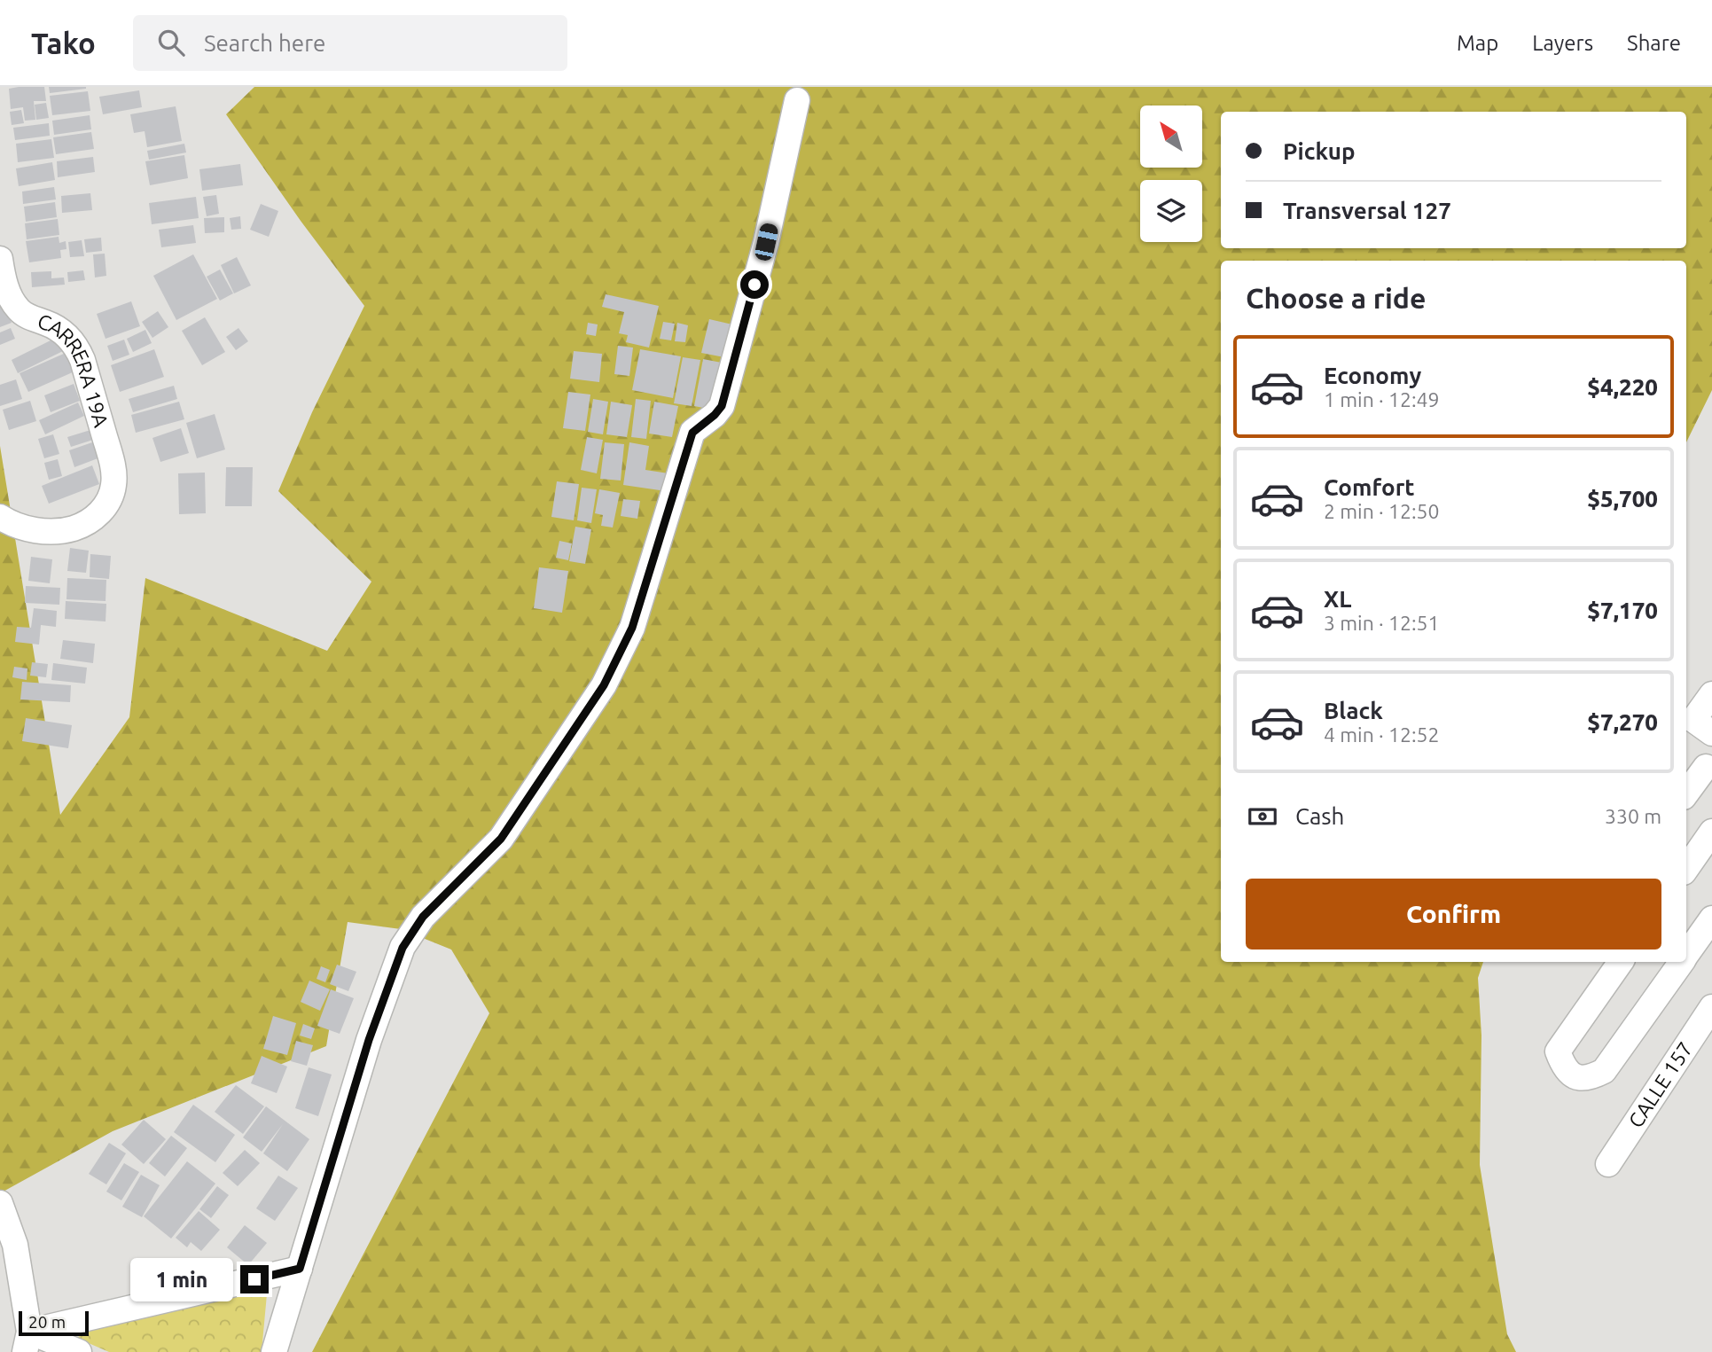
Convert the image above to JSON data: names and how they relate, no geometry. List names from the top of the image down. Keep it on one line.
{"streets":{"street":["CARRERA 19A","CALLE 157"]},"scale_bar":"20 m","north":"top left","page":{"header":"Tako","search":"Search here","nav":["Map","Layers","Share"],"banner":["Pickup","Transversal 127"],"heading":"Choose a ride","list":[{"name":"Economy","note":"1 min · 12:49","value":"$4,220"},{"name":"Comfort","note":"2 min · 12:50","value":"$5,700"},{"name":"XL","note":"3 min · 12:51","value":"$7,170"},{"name":"Black","note":"4 min · 12:52","value":"$7,270"}],"pay":["Cash","330 m"],"buttons":"Confirm","bubble":"1 min","scale":"20 m"}}
